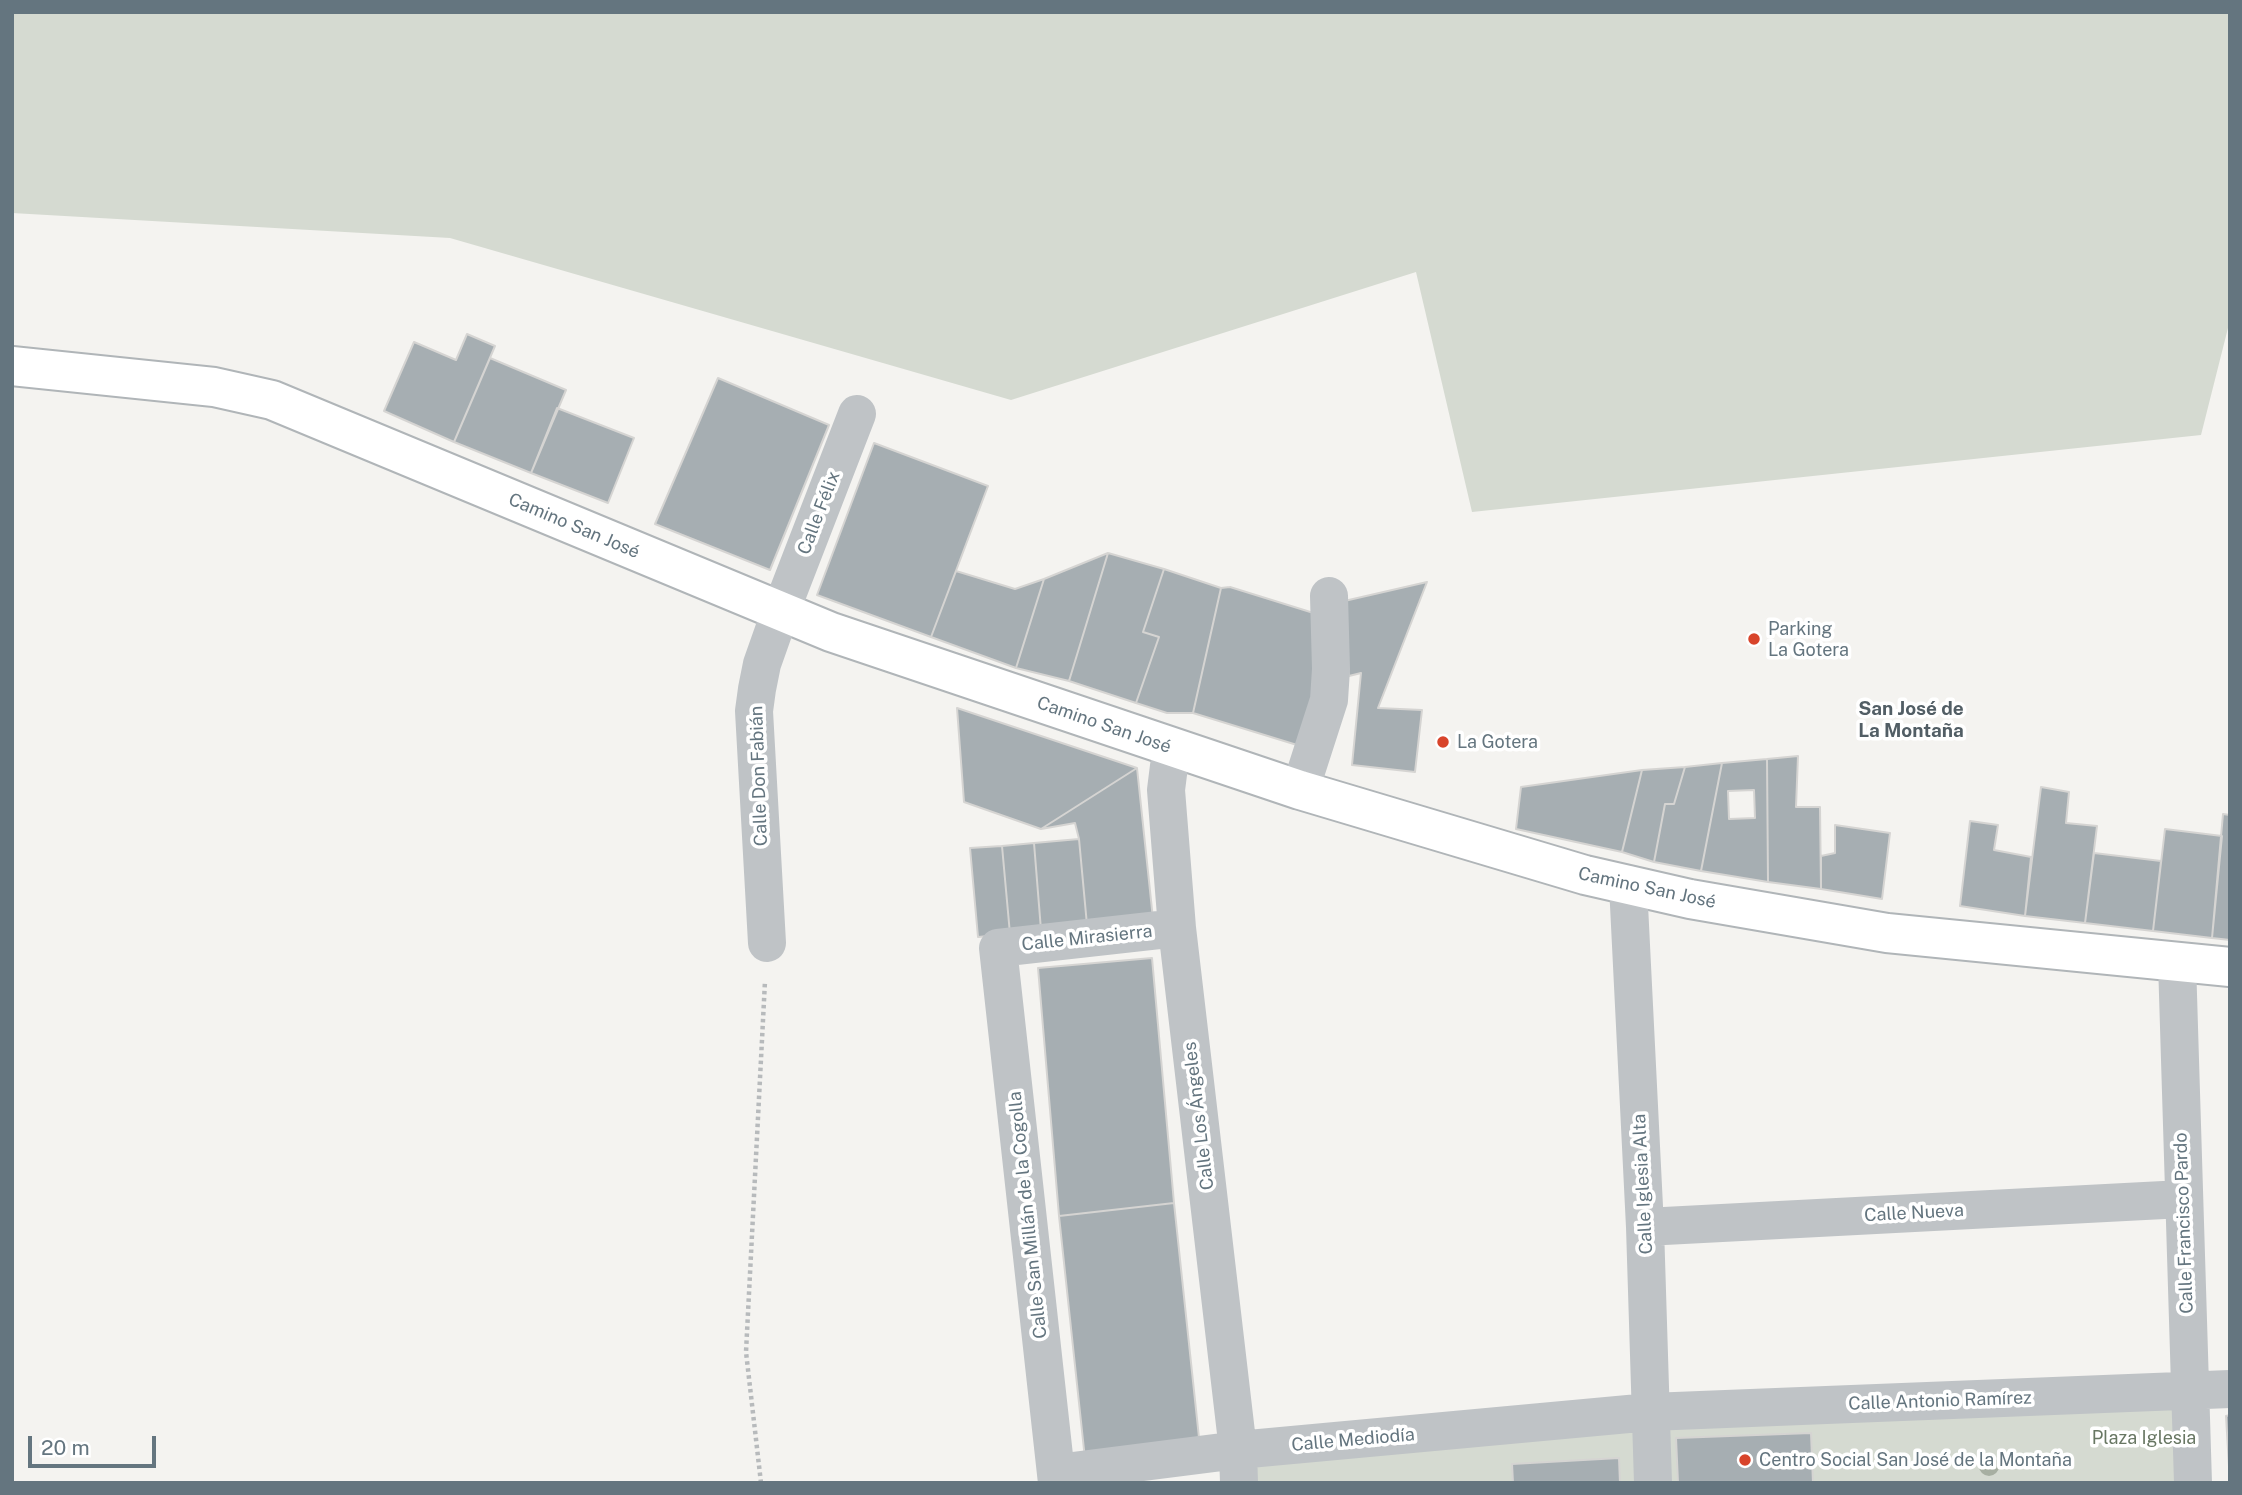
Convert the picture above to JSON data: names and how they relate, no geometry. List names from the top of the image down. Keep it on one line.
{"streets":{"main road":["Camino San José"],"street":["Calle Félix","Calle Don Fabián","Calle Mirasierra","Calle Los Ángeles","Calle Iglesia Alta","Calle Nueva","Calle San Millán de la Cogolla","Calle Francisco Pardo","Calle Antonio Ramírez","Calle Mediodía"]},"crossings":[["Calle Félix","Camino San José"],["Calle Félix","Calle Don Fabián"],["Camino San José","Calle Don Fabián"],["Camino San José","Calle Los Ángeles"],["Camino San José","Calle Iglesia Alta"],["Camino San José","Calle Francisco Pardo"],["Calle Mirasierra","Calle Los Ángeles"],["Calle Mirasierra","Calle San Millán de la Cogolla"],["Calle Los Ángeles","Calle Mediodía"],["Calle Iglesia Alta","Calle Nueva"],["Calle Iglesia Alta","Calle Antonio Ramírez"],["Calle Iglesia Alta","Calle Mediodía"],["Calle Nueva","Calle Francisco Pardo"],["Calle San Millán de la Cogolla","Calle Mediodía"],["Calle Francisco Pardo","Calle Antonio Ramírez"],["Calle Antonio Ramírez","Calle Mediodía"]],"districts":["San José de La Montaña"],"parks":["Plaza Iglesia"],"places":["Parking La Gotera","La Gotera","Centro Social San José de la Montaña"],"scale_bar":"20 m"}
